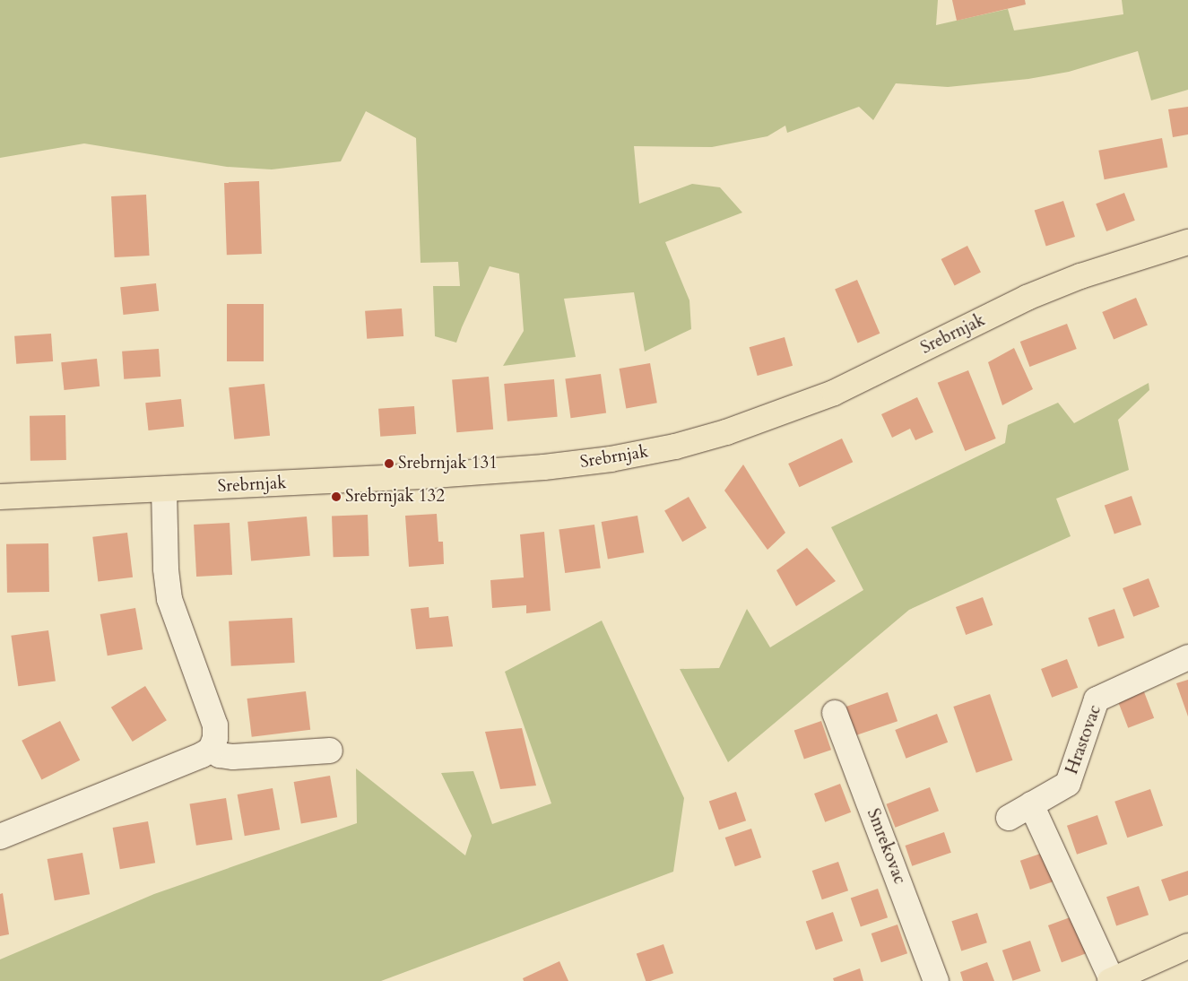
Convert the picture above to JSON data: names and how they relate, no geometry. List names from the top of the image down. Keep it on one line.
{"streets":{"main road":["Srebrnjak"],"street":["Hrastovac","Smrekovac"]},"places":["Srebrnjak 131","Srebrnjak 132"]}
